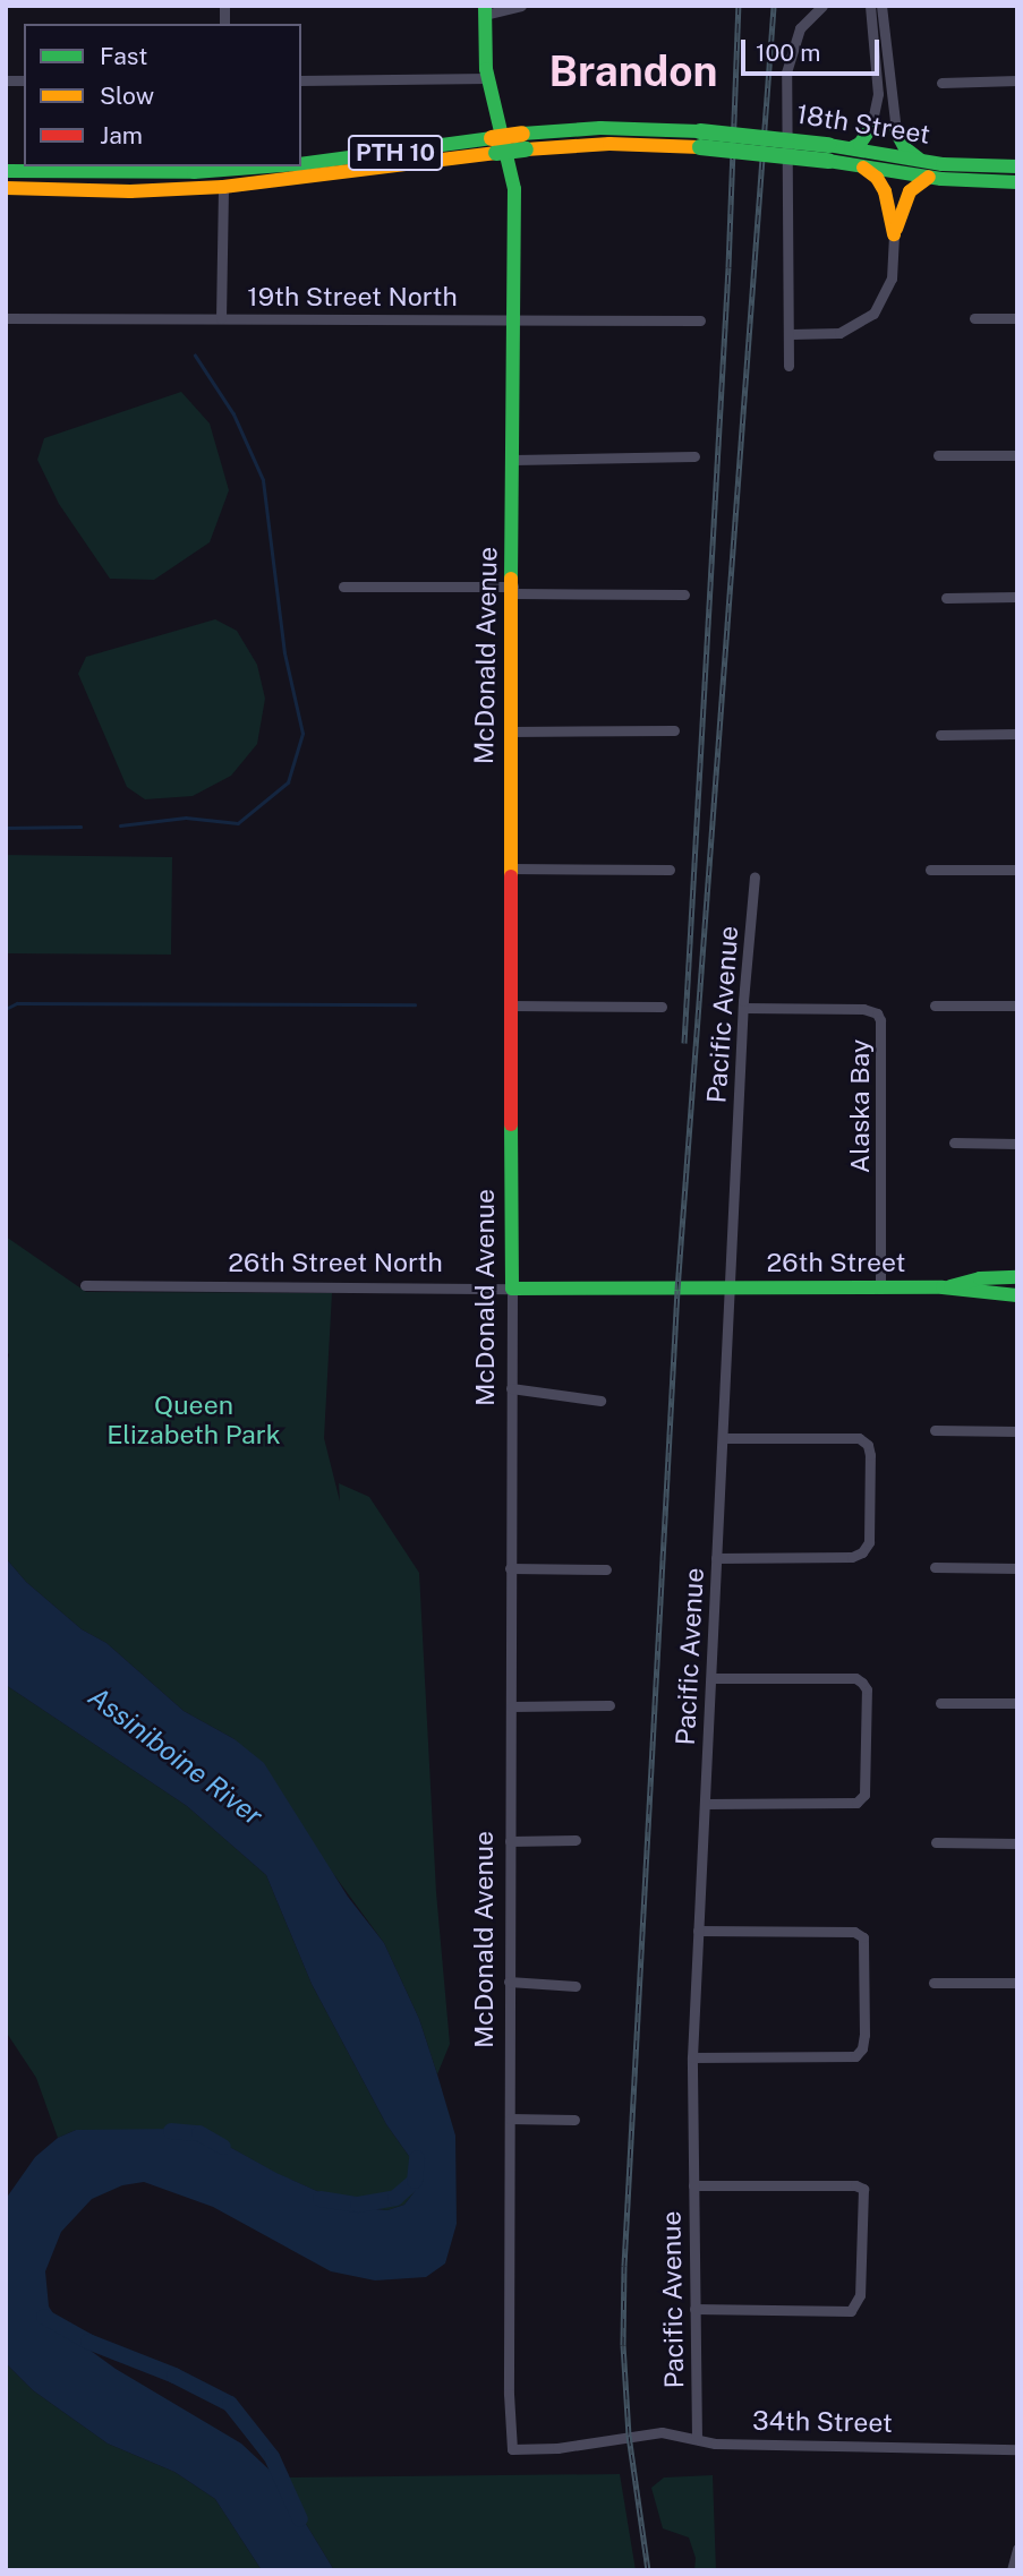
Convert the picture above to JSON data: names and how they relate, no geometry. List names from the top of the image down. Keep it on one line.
{"streets":{"main road":["18th Street","PTH 10","McDonald Avenue","26th Street North","26th Street"],"street":["19th Street North","Pacific Avenue","Alaska Bay","34th Street"]},"crossings":[["18th Street","PTH 10"],["18th Street","McDonald Avenue"],["PTH 10","McDonald Avenue"],["19th Street North","McDonald Avenue"],["McDonald Avenue","26th Street North"],["McDonald Avenue","34th Street"],["Pacific Avenue","Alaska Bay"],["Pacific Avenue","26th Street North"],["Pacific Avenue","26th Street"],["Pacific Avenue","34th Street"],["Alaska Bay","26th Street"],["26th Street North","26th Street"]],"districts":["Brandon"],"water":["Assiniboine River"],"parks":["Queen Elizabeth Park"],"legend":["Fast","Slow","Jam"],"scale_bar":"100 m"}
